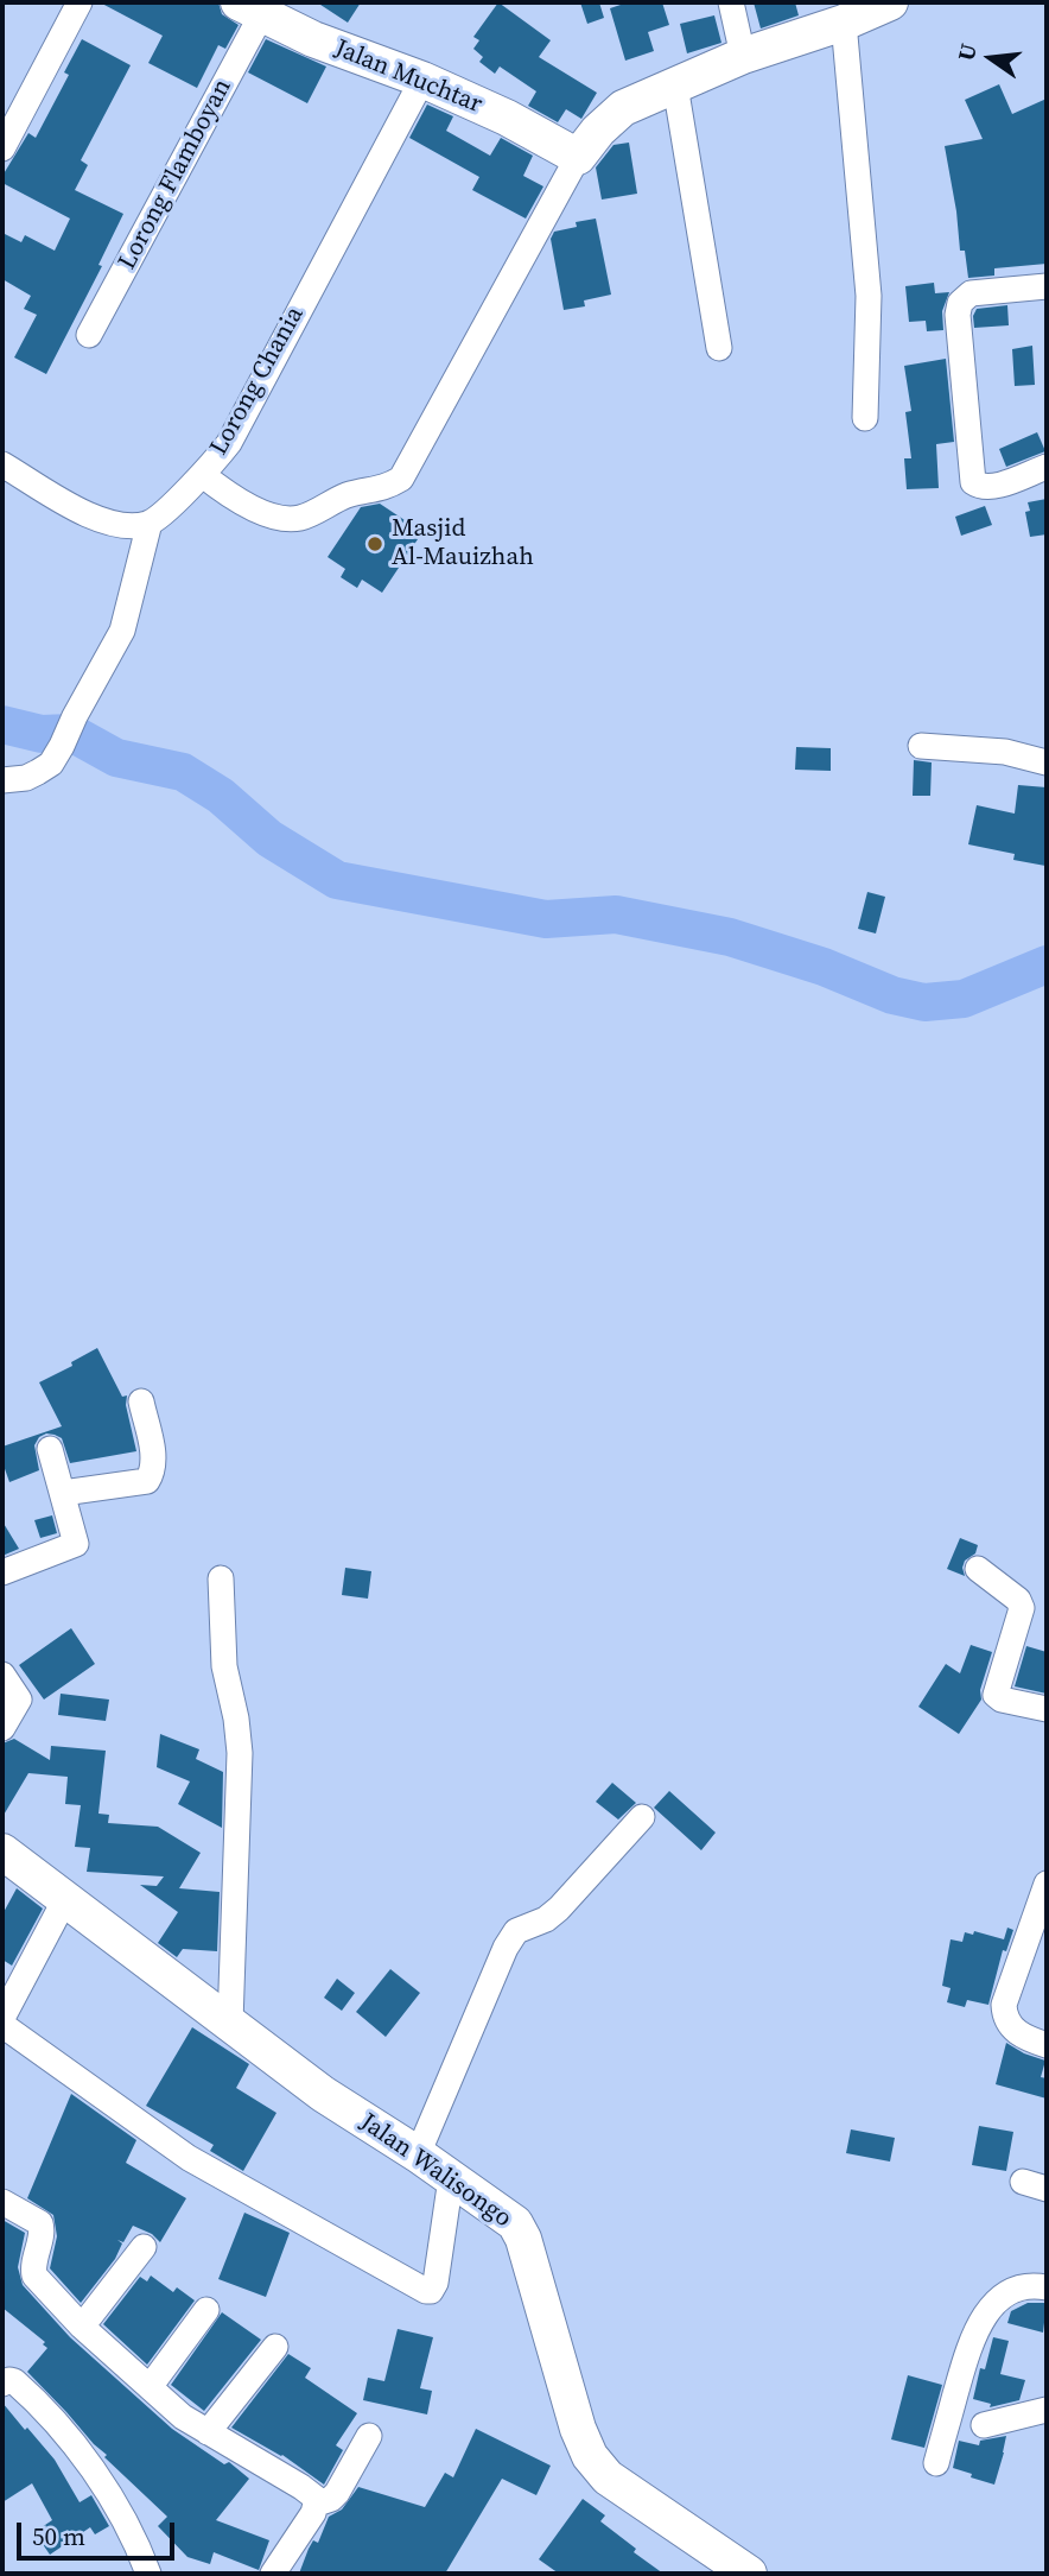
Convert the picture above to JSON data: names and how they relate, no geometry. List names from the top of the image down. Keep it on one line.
{"streets":{"street":["Jalan Muchtar","Lorong Flamboyan","Lorong Chania","Jalan Walisongo"]},"crossings":[["Jalan Muchtar","Lorong Flamboyan"],["Jalan Muchtar","Lorong Chania"]],"places":["Masjid Al-Mauizhah"],"scale_bar":"50 m","north":"left"}
